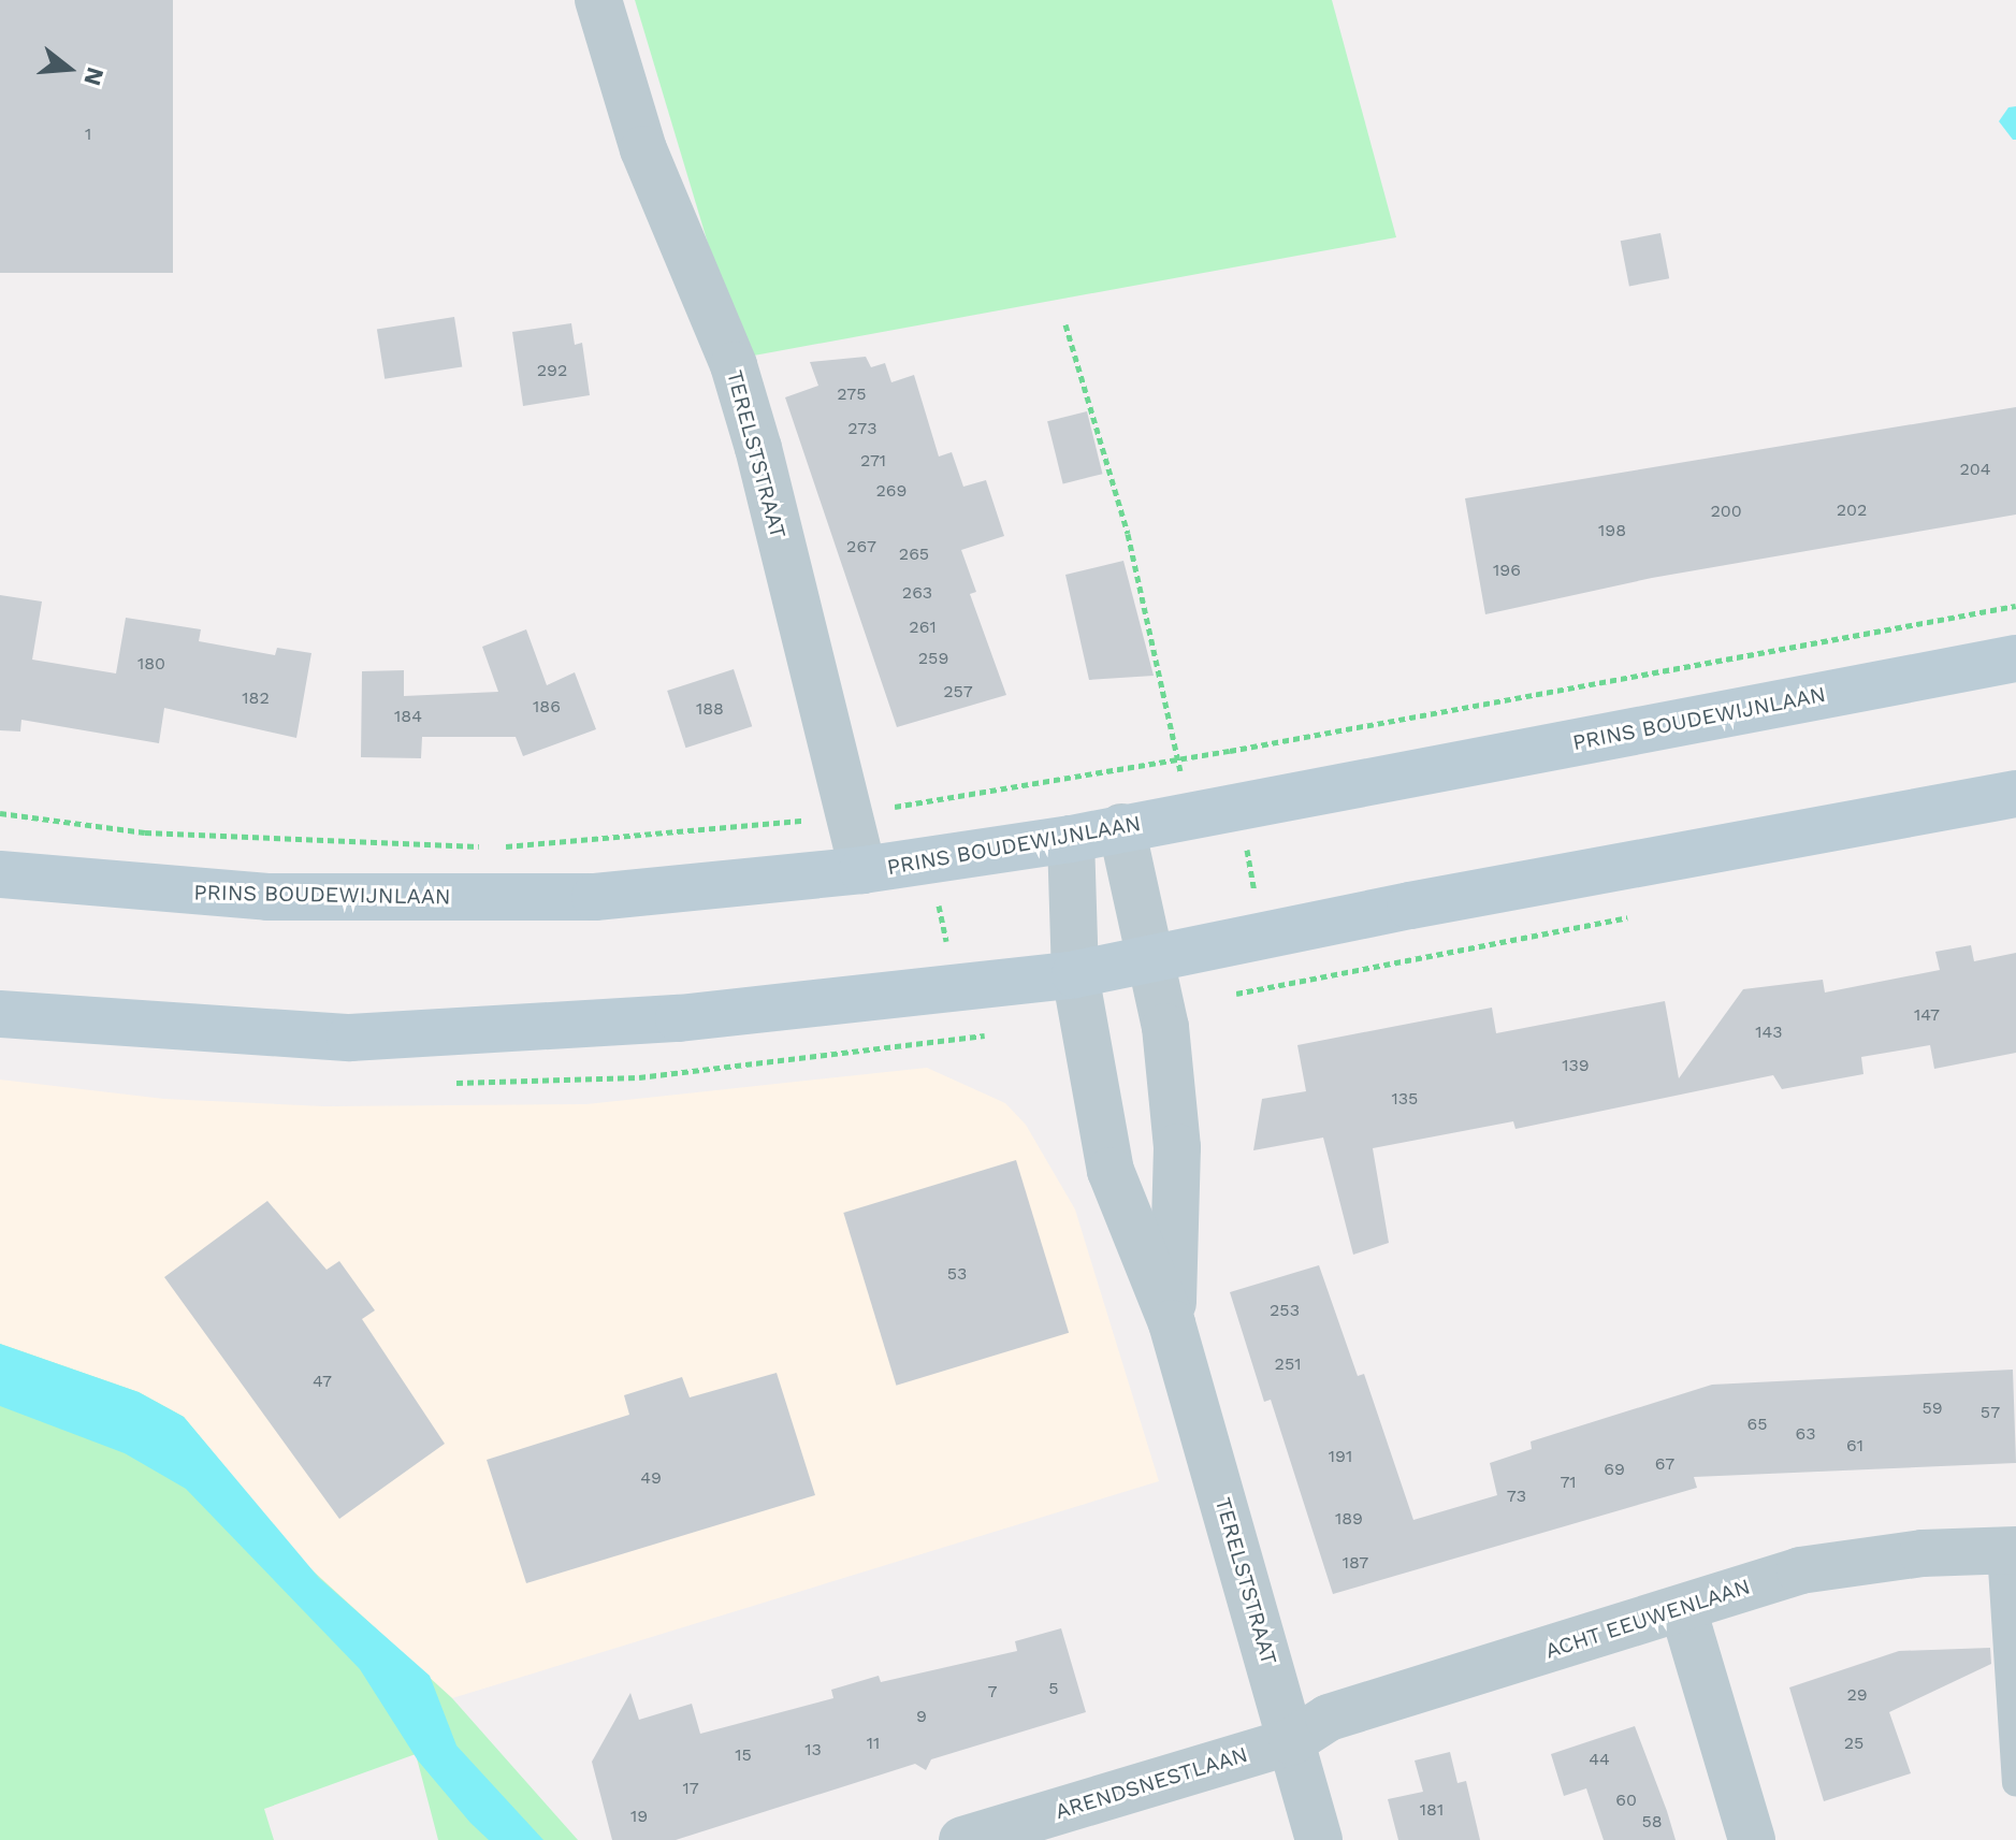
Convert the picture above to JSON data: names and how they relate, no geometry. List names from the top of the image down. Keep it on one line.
{"streets":{"main road":["PRINS BOUDEWIJNLAAN"],"street":["TERELSTSTRAAT","ACHT EEUWENLAAN","ARENDSNESTLAAN"]},"crossings":[["TERELSTSTRAAT","PRINS BOUDEWIJNLAAN"],["TERELSTSTRAAT","ACHT EEUWENLAAN"],["TERELSTSTRAAT","ARENDSNESTLAAN"],["ACHT EEUWENLAAN","ARENDSNESTLAAN"]],"house_numbers":["1","292","275","273","271","204","269","202","200","198","267","265","196","263","261","259","180","257","182","186","188","184","147","143","139","135","53","253","251","47","59","57","65","63","61","191","67","69","49","71","73","189","187","5","7","29","9","11","25","13","15","44","17","60","181","19","58"],"north":"right"}
